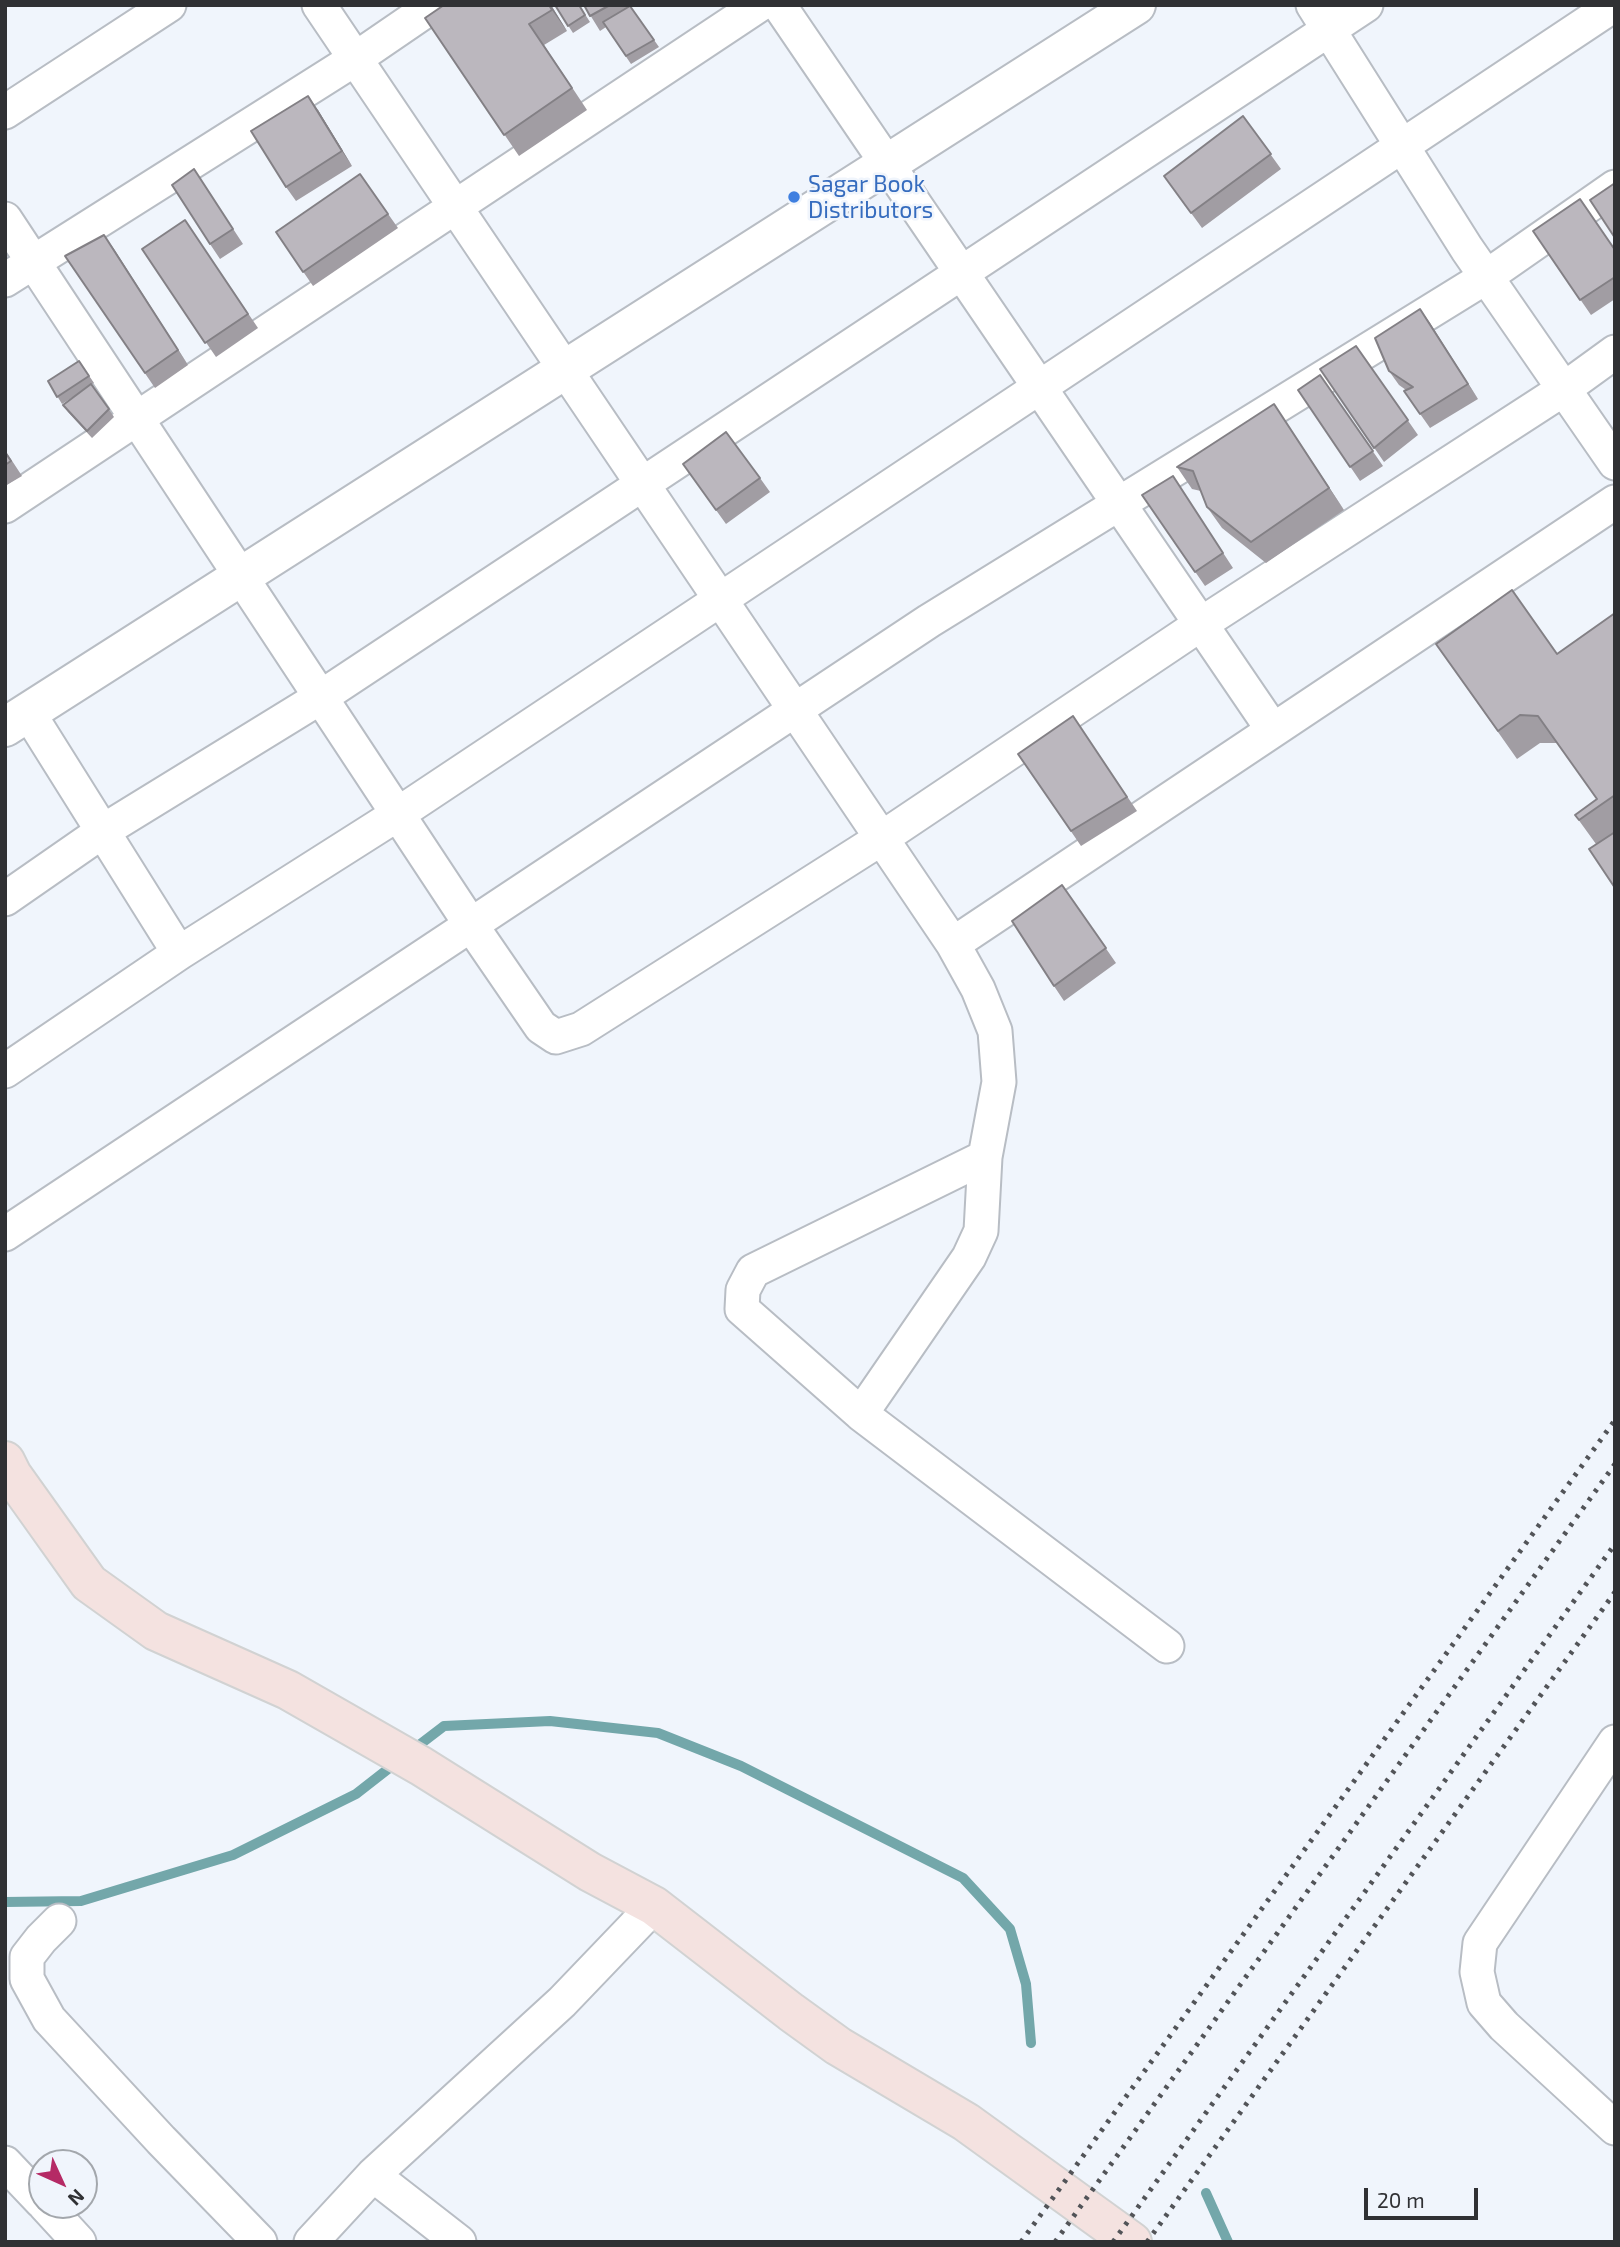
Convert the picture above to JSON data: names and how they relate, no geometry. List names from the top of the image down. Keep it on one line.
{"places":["Sagar Book Distributors"],"scale_bar":"20 m","north":"bottom right"}
